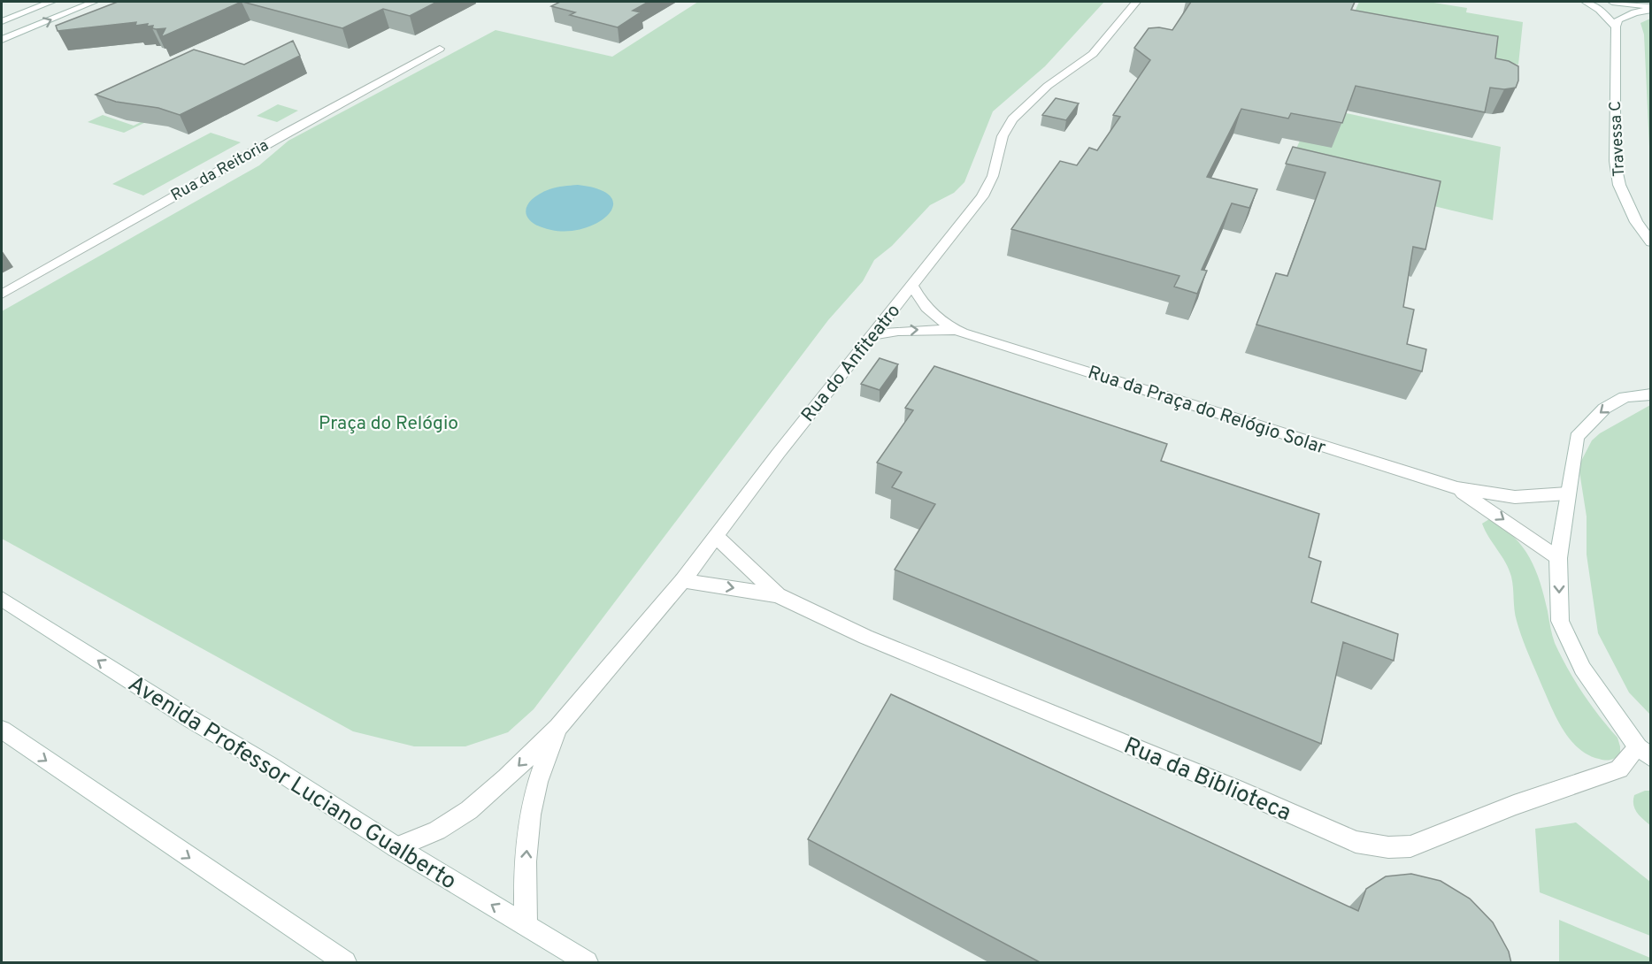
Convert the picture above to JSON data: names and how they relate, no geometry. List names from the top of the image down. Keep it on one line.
{"streets":{"street":["Travessa C","Rua da Reitoria","Rua do Anfiteatro","Rua da Praça do Relógio Solar","Rua da Biblioteca","Avenida Professor Luciano Gualberto"]},"crossings":[["Rua do Anfiteatro","Rua da Praça do Relógio Solar"],["Rua do Anfiteatro","Rua da Biblioteca"],["Rua do Anfiteatro","Avenida Professor Luciano Gualberto"]],"parks":["Praça do Relógio"]}
